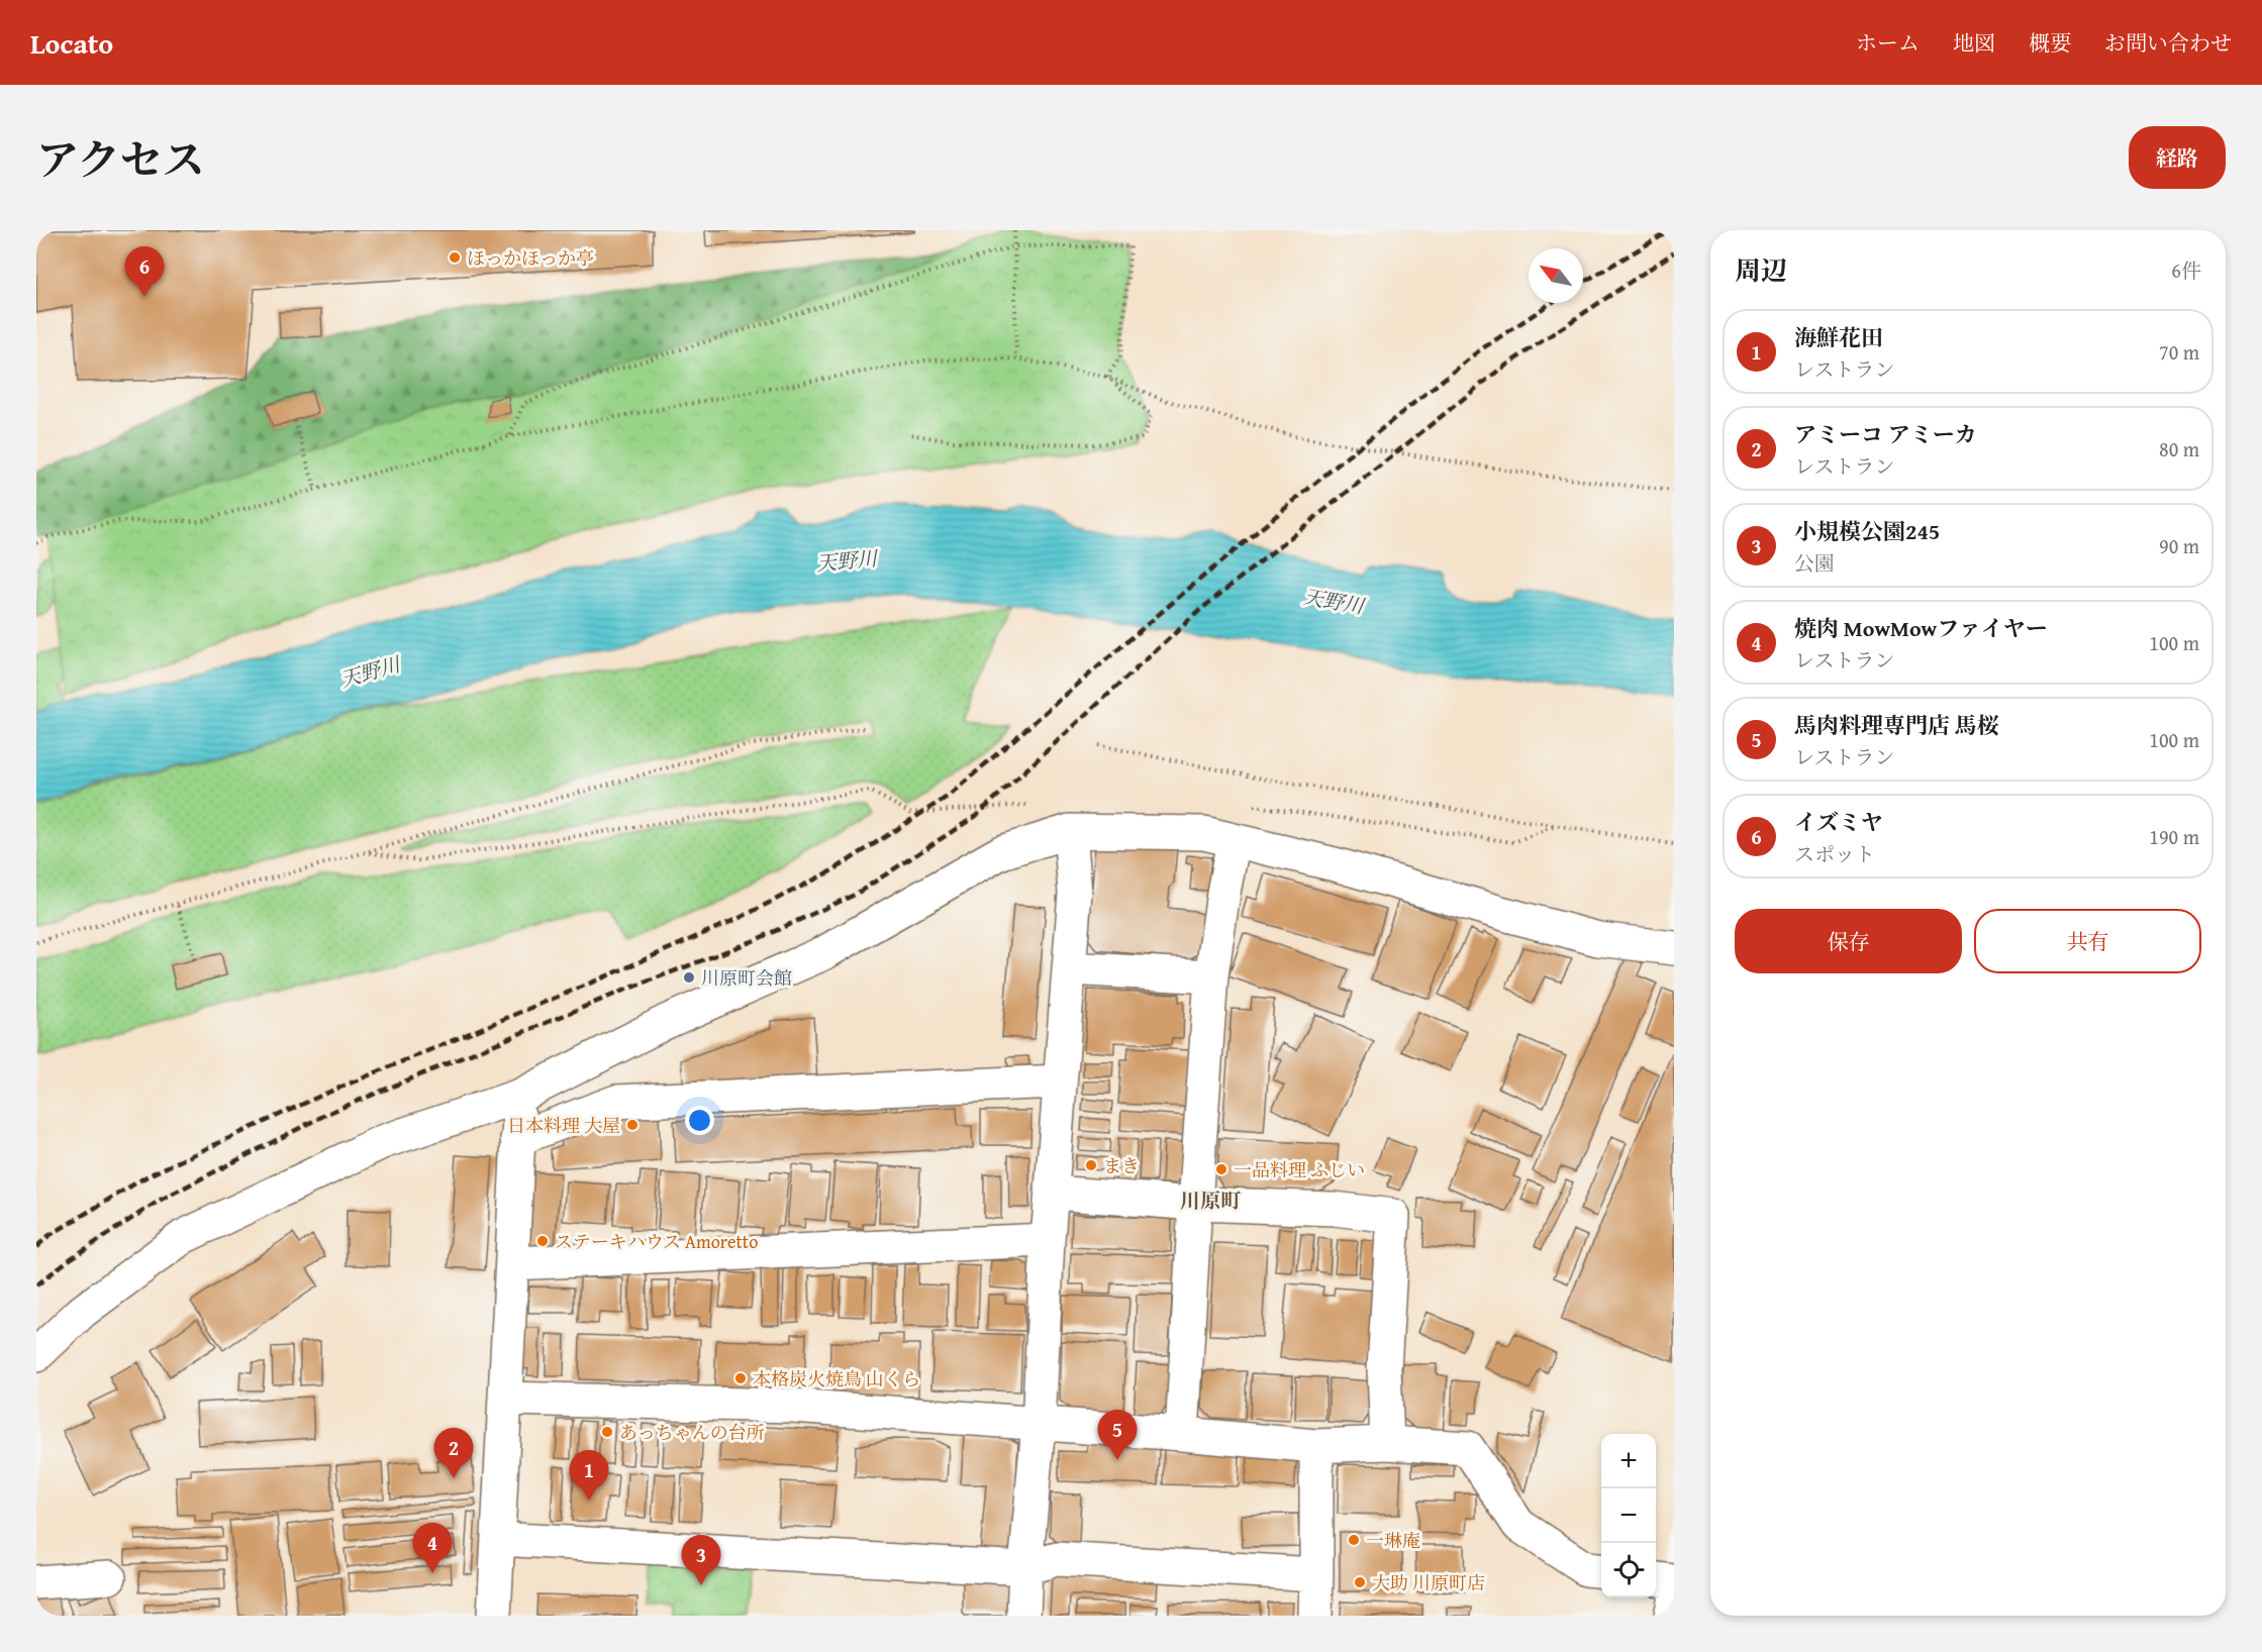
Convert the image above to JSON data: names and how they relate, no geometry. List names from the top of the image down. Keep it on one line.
{"districts":["川原町"],"water":["天野川"],"places":["ほっかほっか亭","川原町会館","日本料理 大屋","まき","一品料理 ふじい","ステーキハウス Amoretto","本格炭火焼鳥 山くら","あっちゃんの台所","一琳庵","大助 川原町店"],"north":"top left","page":{"header":"Locato","nav":["ホーム","地図","概要","お問い合わせ"],"title":"アクセス","buttons":["経路",["保存","共有"]],"heading":["周辺","6件"],"pins":["6","5","2","1","4","3"],"list":[{"mark":"1","name":"海鮮花田","note":"レストラン","value":"70 m"},{"mark":"2","name":"アミーコ アミーカ","note":"レストラン","value":"80 m"},{"mark":"3","name":"小規模公園245","note":"公園","value":"90 m"},{"mark":"4","name":"焼肉 MowMowファイヤー","note":"レストラン","value":"100 m"},{"mark":"5","name":"馬肉料理専門店 馬桜","note":"レストラン","value":"100 m"},{"mark":"6","name":"イズミヤ","note":"スポット","value":"190 m"}],"map_buttons":["+","−"]}}
